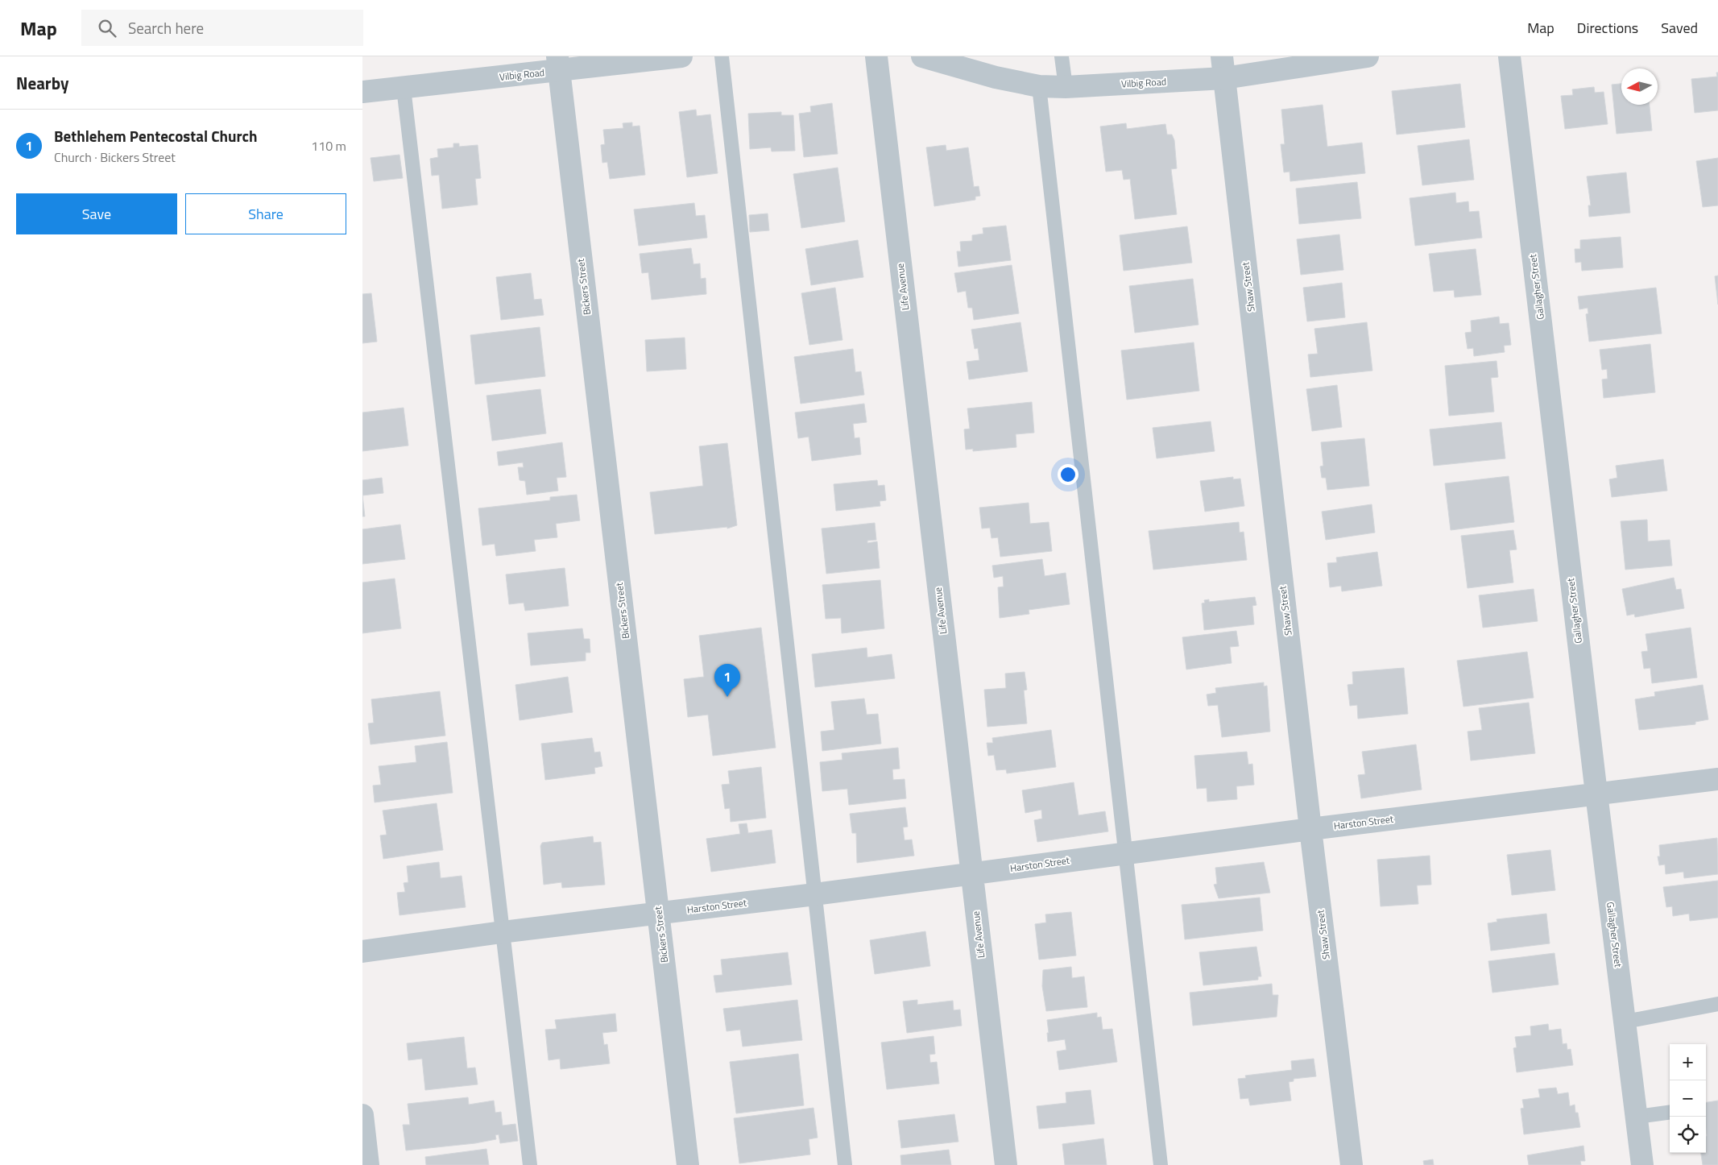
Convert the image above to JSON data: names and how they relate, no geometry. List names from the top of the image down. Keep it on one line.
{"streets":{"street":["Vilbig Road","Bickers Street","Life Avenue","Shaw Street","Gallagher Street","Harston Street"]},"crossings":[["Vilbig Road","Bickers Street"],["Vilbig Road","Shaw Street"],["Bickers Street","Harston Street"],["Life Avenue","Harston Street"],["Shaw Street","Harston Street"],["Gallagher Street","Harston Street"]],"north":"left","page":{"header":"Map","search":"Search here","nav":["Map","Directions","Saved"],"heading":"Nearby","list":[{"mark":"1","name":"Bethlehem Pentecostal Church","note":"Church · Bickers Street","value":"110 m"}],"buttons":["Save","Share"],"pins":"1","map_buttons":["+","−"]}}
